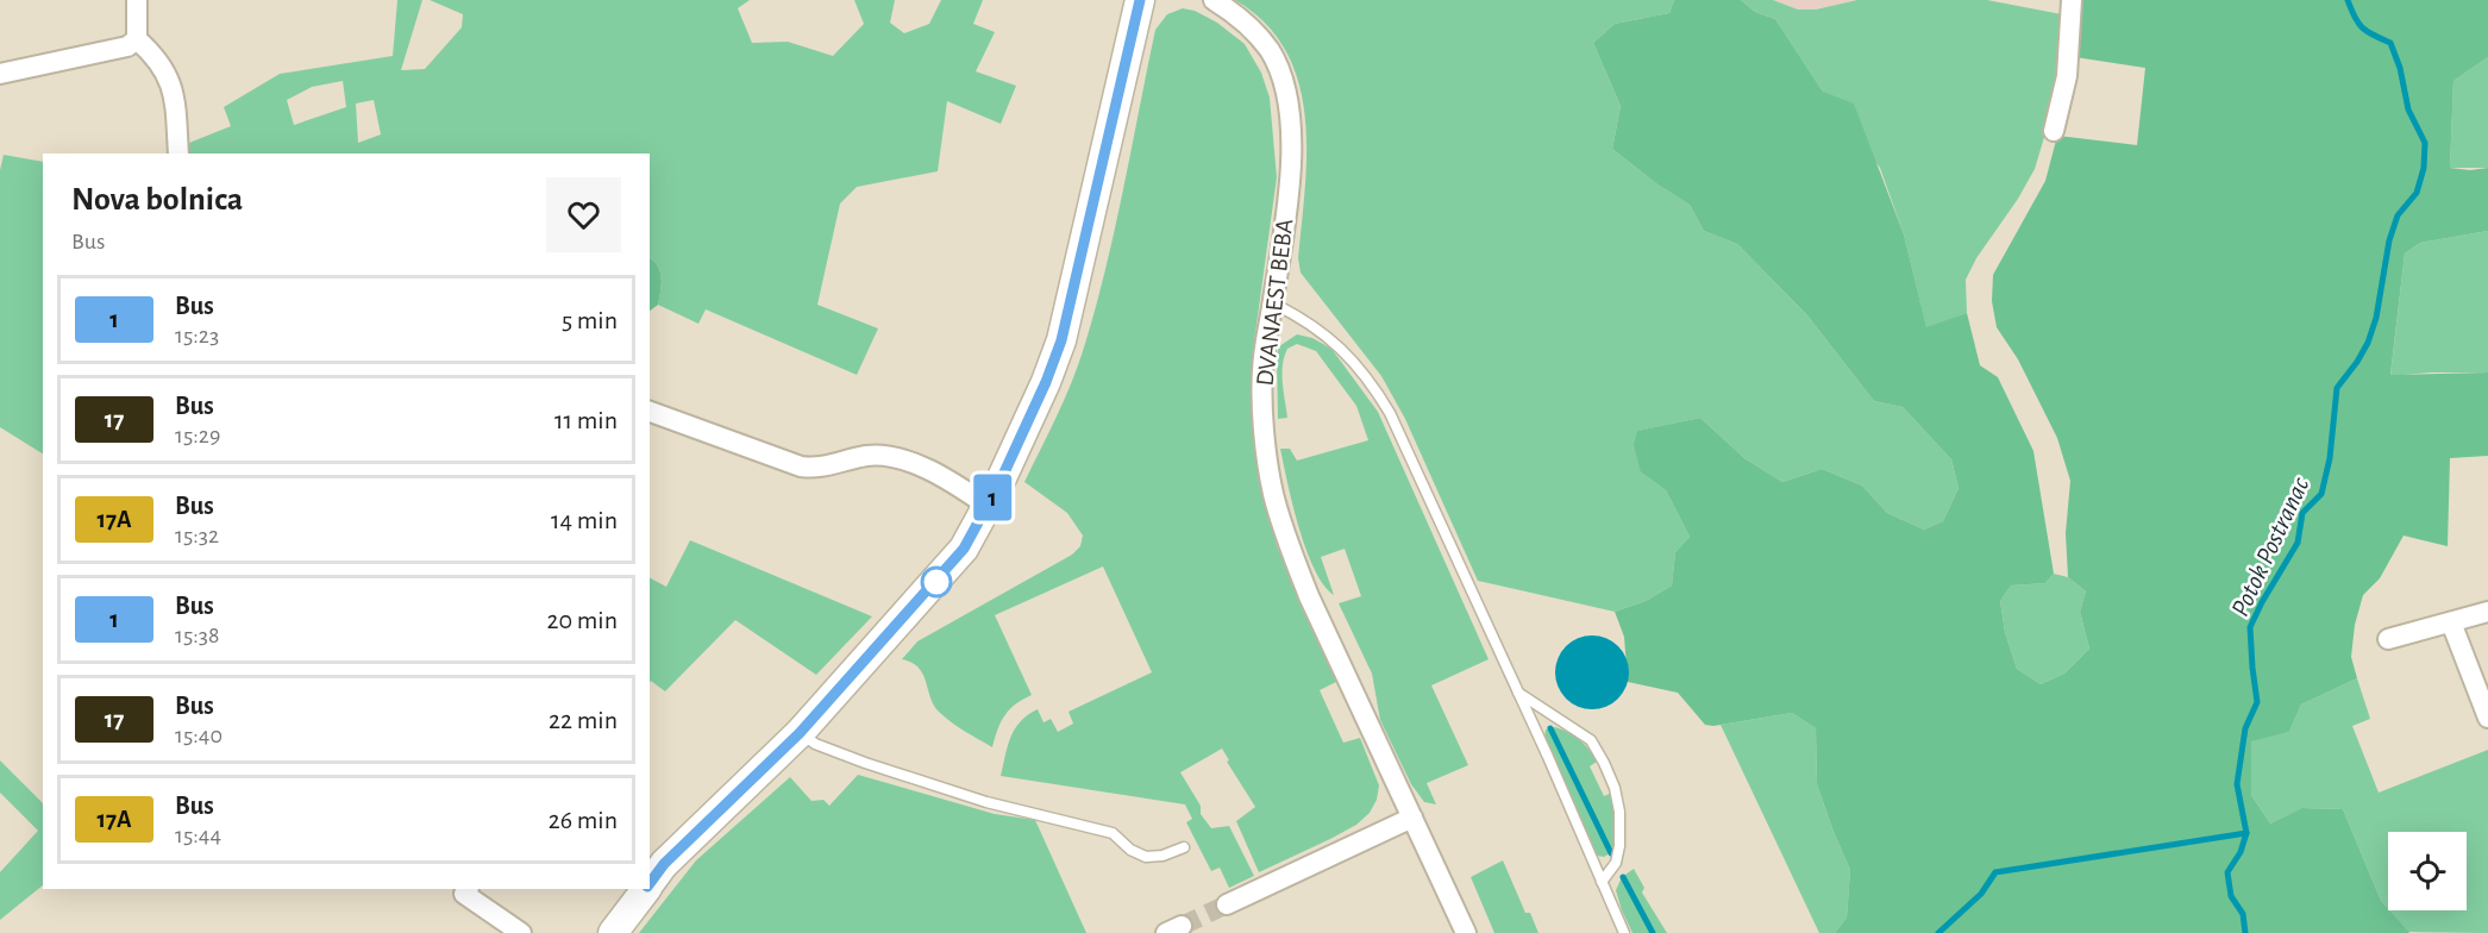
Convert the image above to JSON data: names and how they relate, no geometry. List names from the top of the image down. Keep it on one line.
{"streets":{"street":["DVANAEST BEBA"]},"water":["Potok Postranac"],"lines":["bus line 1"],"page":{"on_map":"1","heading":["Nova bolnica","Bus"],"list":[{"mark":"1","name":"Bus","note":"15:23","value":"5 min"},{"mark":"17","name":"Bus","note":"15:29","value":"11 min"},{"mark":"17A","name":"Bus","note":"15:32","value":"14 min"},{"mark":"1","name":"Bus","note":"15:38","value":"20 min"},{"mark":"17","name":"Bus","note":"15:40","value":"22 min"},{"mark":"17A","name":"Bus","note":"15:44","value":"26 min"}]}}
